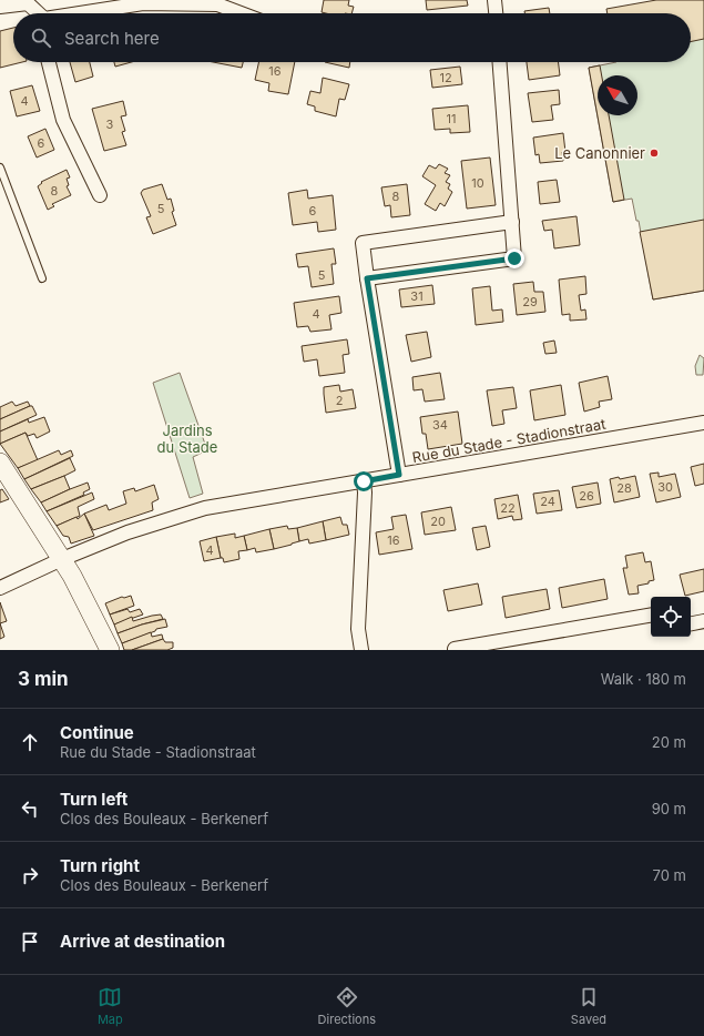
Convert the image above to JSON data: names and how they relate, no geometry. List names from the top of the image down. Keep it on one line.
{"streets":{"street":["Rue du Stade - Stadionstraat"]},"parks":["Jardins du Stade"],"places":["Le Canonnier"],"house_numbers":["16","12","4","11","3","6","10","8","8","5","6","5","31","29","4","2","34","30","28","26","24","22","20","16","4"],"north":"top left","page":{"search":"Search here","heading":["3 min","Walk · 180 m"],"list":[["Continue","Rue du Stade - Stadionstraat","20 m"],["Turn left","Clos des Bouleaux - Berkenerf","90 m"],["Turn right","Clos des Bouleaux - Berkenerf","70 m"],"Arrive at destination"],"nav":["Map","Directions","Saved"]}}
